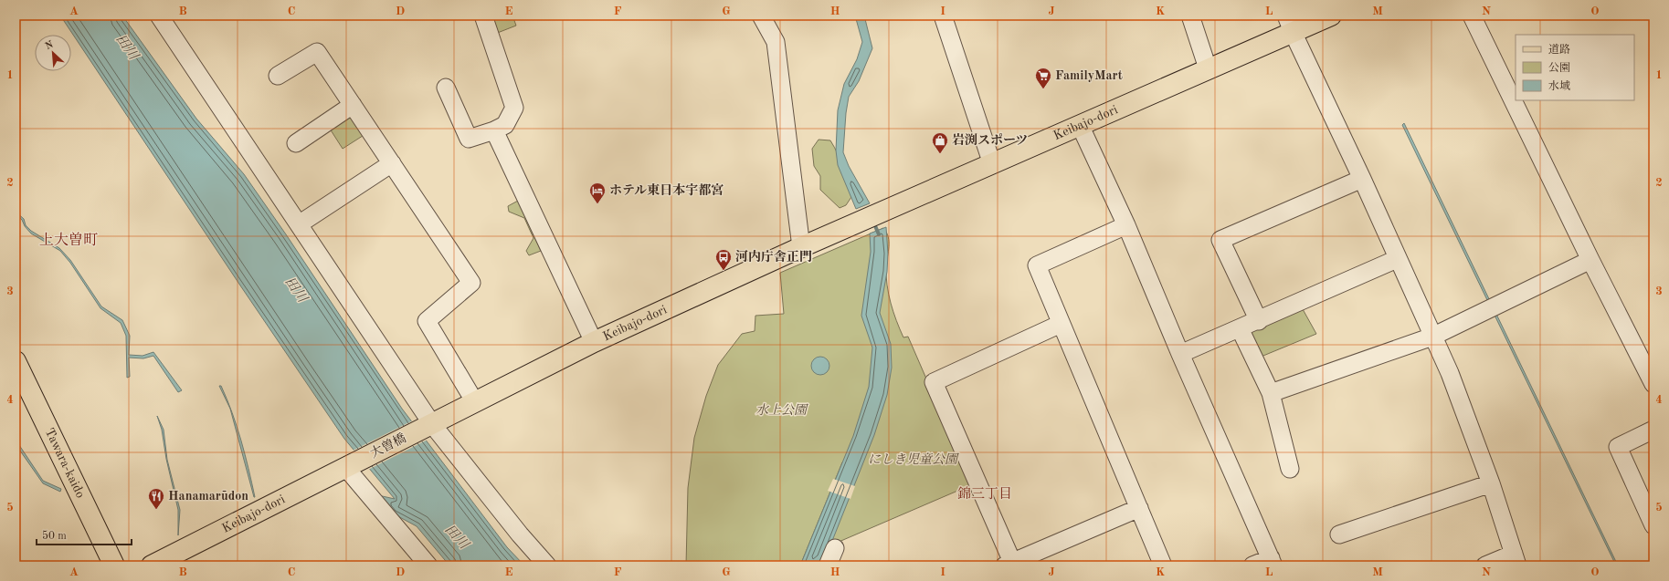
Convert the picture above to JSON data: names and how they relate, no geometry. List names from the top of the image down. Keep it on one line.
{"streets":{"main road":["Keibajo-dori","大曽橋","Tawara-kaido"]},"crossings":[["Keibajo-dori","大曽橋"]],"districts":["上大曽町","錦三丁目"],"water":["田川"],"parks":["水上公園","にしき児童公園"],"places":{"supermarket":["FamilyMart"],"shop":["岩渕スポーツ"],"hotel":["ホテル東日本宇都宮"],"bus stop":["河内庁舎正門"],"restaurant":["Hanamarūdon"]},"legend":["道路","公園","水域"],"scale_bar":"50 m","north":"top left","grid":{"columns":["A","B","C","D","E","F","G","H","I","J","K","L","M","N","O"],"rows":["1","2","3","4","5"]}}
